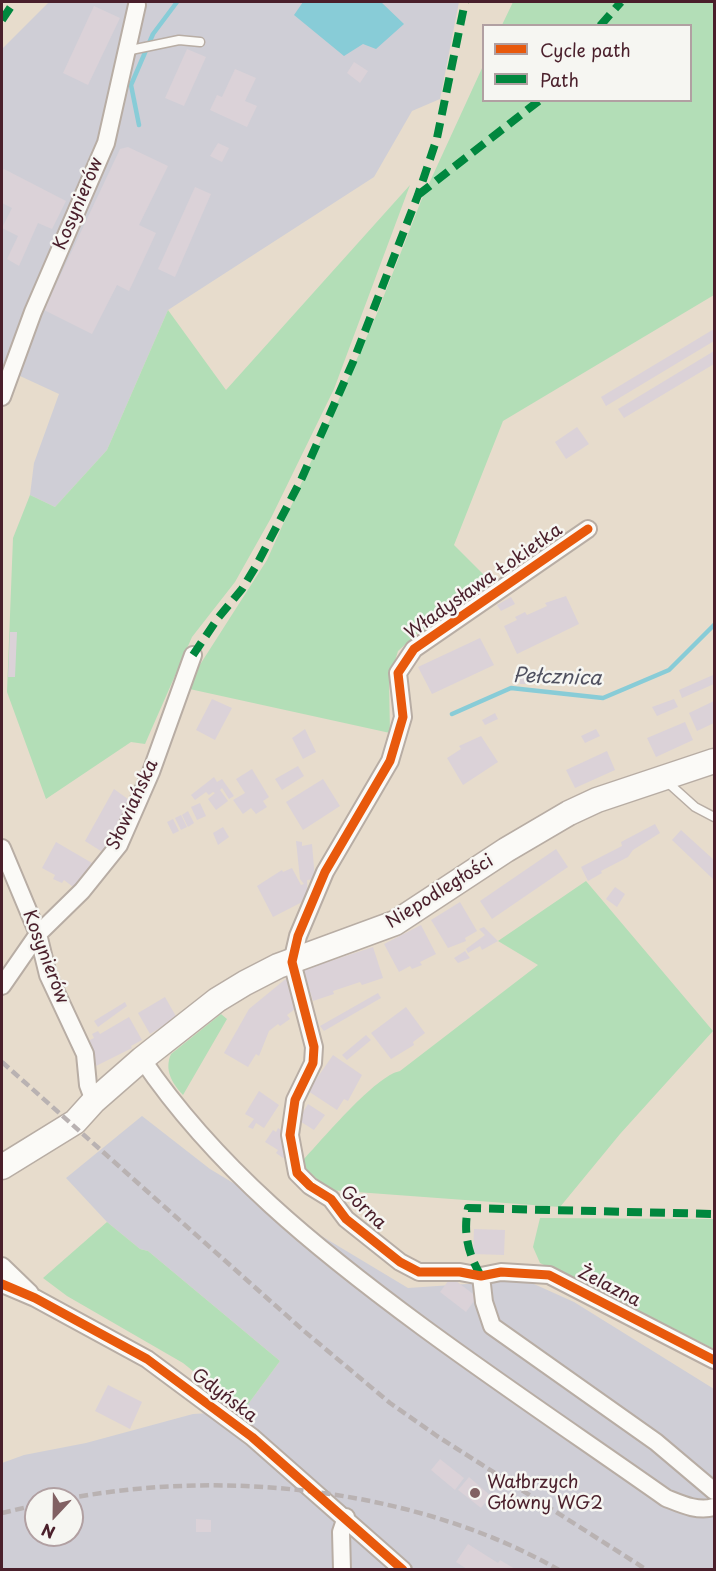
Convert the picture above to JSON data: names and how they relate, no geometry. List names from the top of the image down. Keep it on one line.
{"streets":{"main road":["Niepodległości"],"street":["Kosynierów","Władysława Łokietka","Słowiańska","Górna","Żelazna","Gdyńska"]},"crossings":[["Kosynierów","Słowiańska"],["Kosynierów","Niepodległości"],["Władysława Łokietka","Niepodległości"],["Władysława Łokietka","Górna"],["Niepodległości","Górna"],["Górna","Żelazna"]],"water":["Pełcznica"],"places":["Wałbrzych Główny WG2"],"legend":["Cycle path","Path"],"north":"bottom"}
